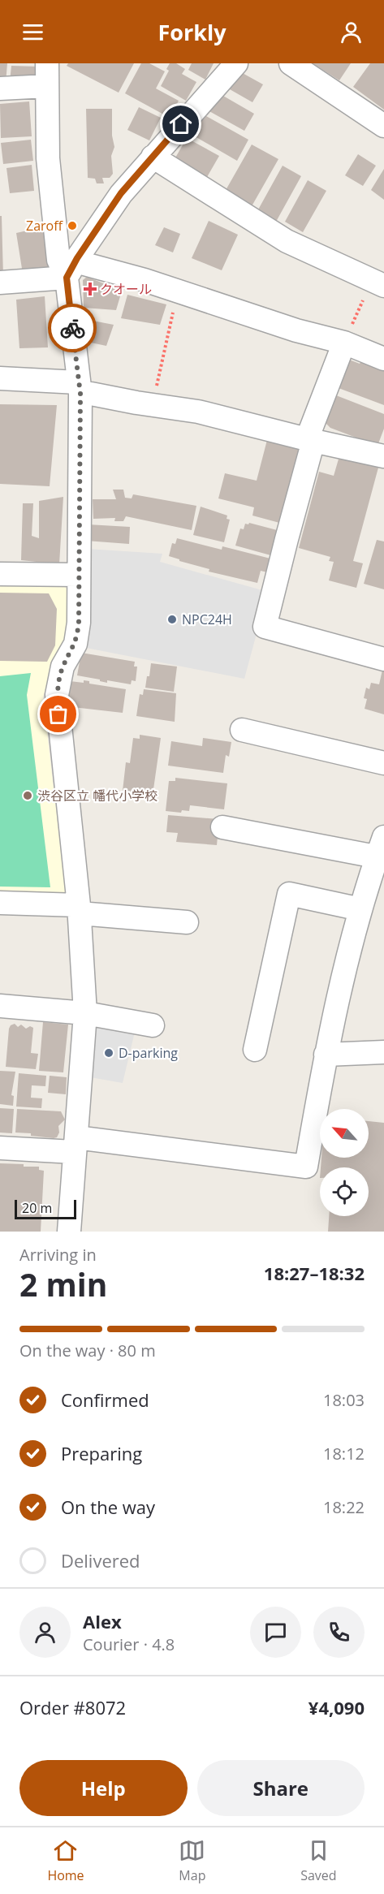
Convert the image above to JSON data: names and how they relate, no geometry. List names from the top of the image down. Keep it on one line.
{"places":{"other":["Zaroff","NPC24H","渋谷区立 幡代小学校","D-parking"],"health":["クオール"]},"scale_bar":"20 m","north":"top left","page":{"header":"Forkly","scale":"20 m","heading":["2 min","Arriving in","18:27–18:32"],"panel":["Alex","Courier · 4.8","Order #8072","¥4,090"],"bar":"On the way · 80 m","list":[["Confirmed","18:03"],["Preparing","18:12"],["On the way","18:22"],"Delivered"],"buttons":["Help","Share"],"tabs":["Home","Map","Saved"]}}
